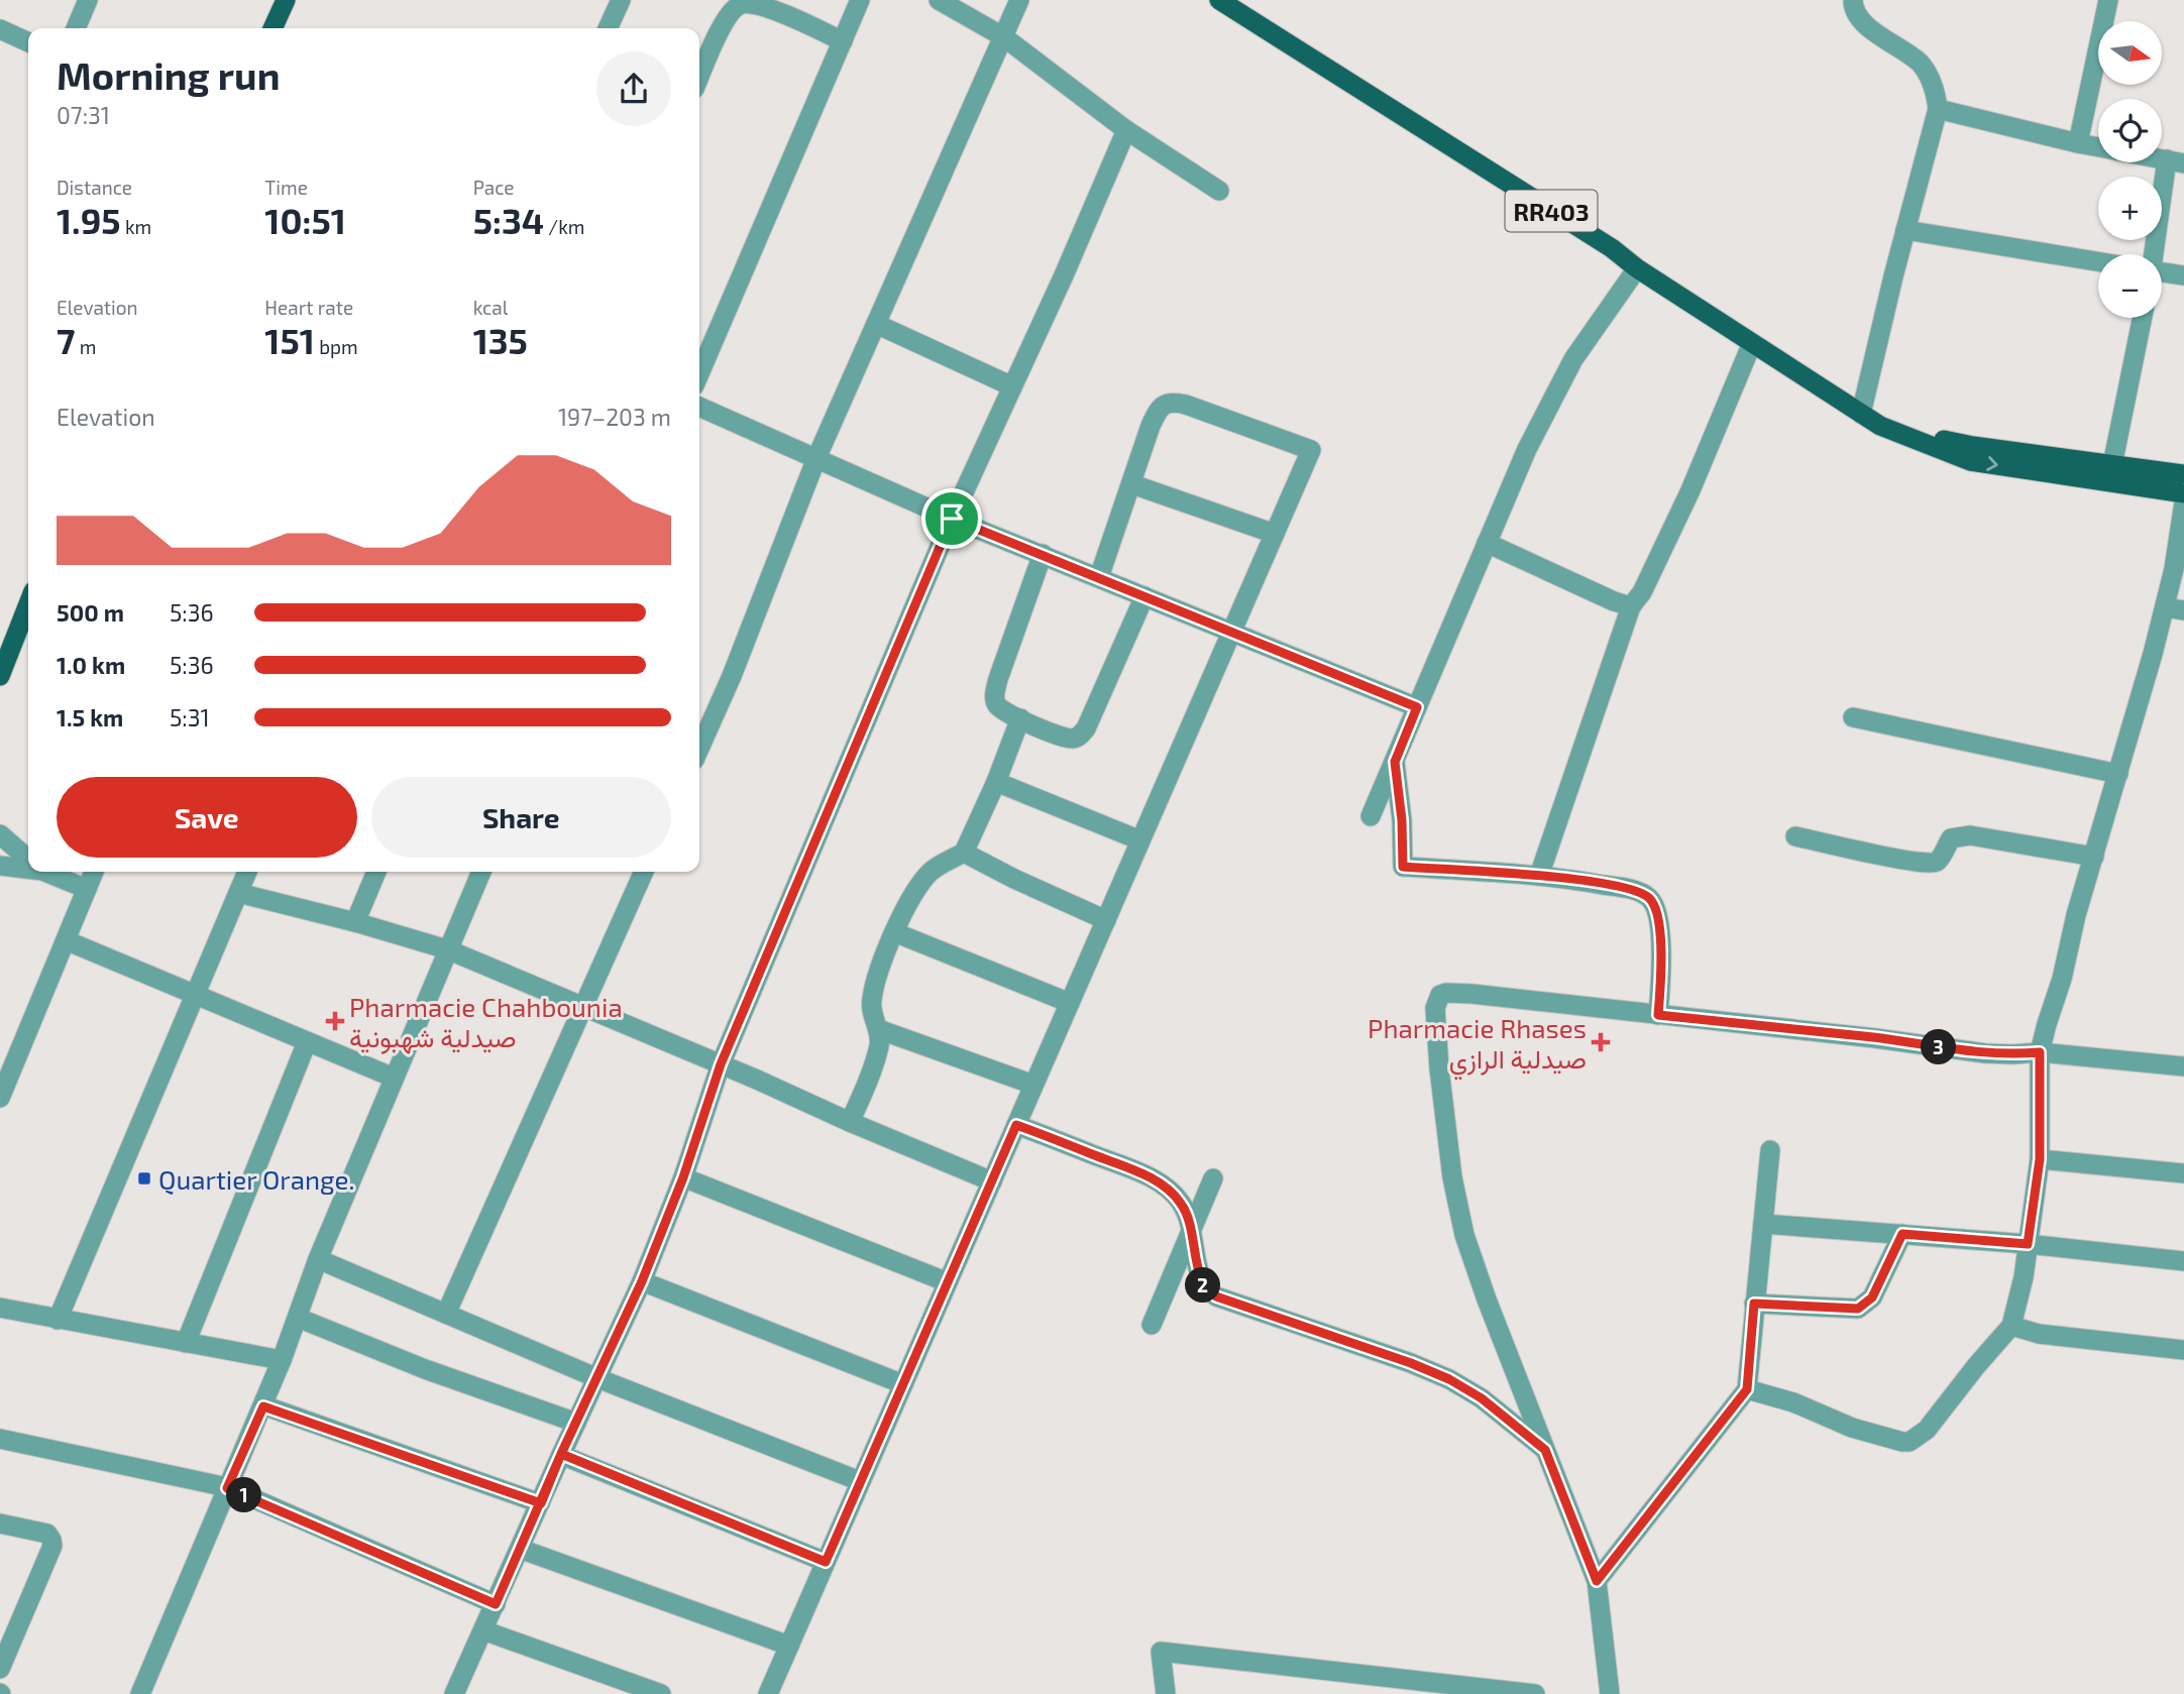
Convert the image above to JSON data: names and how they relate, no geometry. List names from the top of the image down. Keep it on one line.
{"streets":{"main road":["RR403"]},"places":{"health":["Pharmacie Chahbounia صيدلية شهبونية","Pharmacie Rhases صيدلية الرازي"],"transit":["Quartier Orange."]},"north":"right","page":{"map_buttons":["+","−"],"heading":["Morning run","07:31"],"stats":[["Distance","1.95 km"],["Time","10:51"],["Pace","5:34 /km"],["Elevation","7 m"],["Heart rate","151 bpm"],["kcal","135"]],"chart":["Elevation","197–203 m"],"list":[{"name":"500 m","note":"5:36"},{"name":"1.0 km","note":"5:36"},{"name":"1.5 km","note":"5:31"}],"buttons":["Save","Share"],"pins":["3","2","1"]}}
